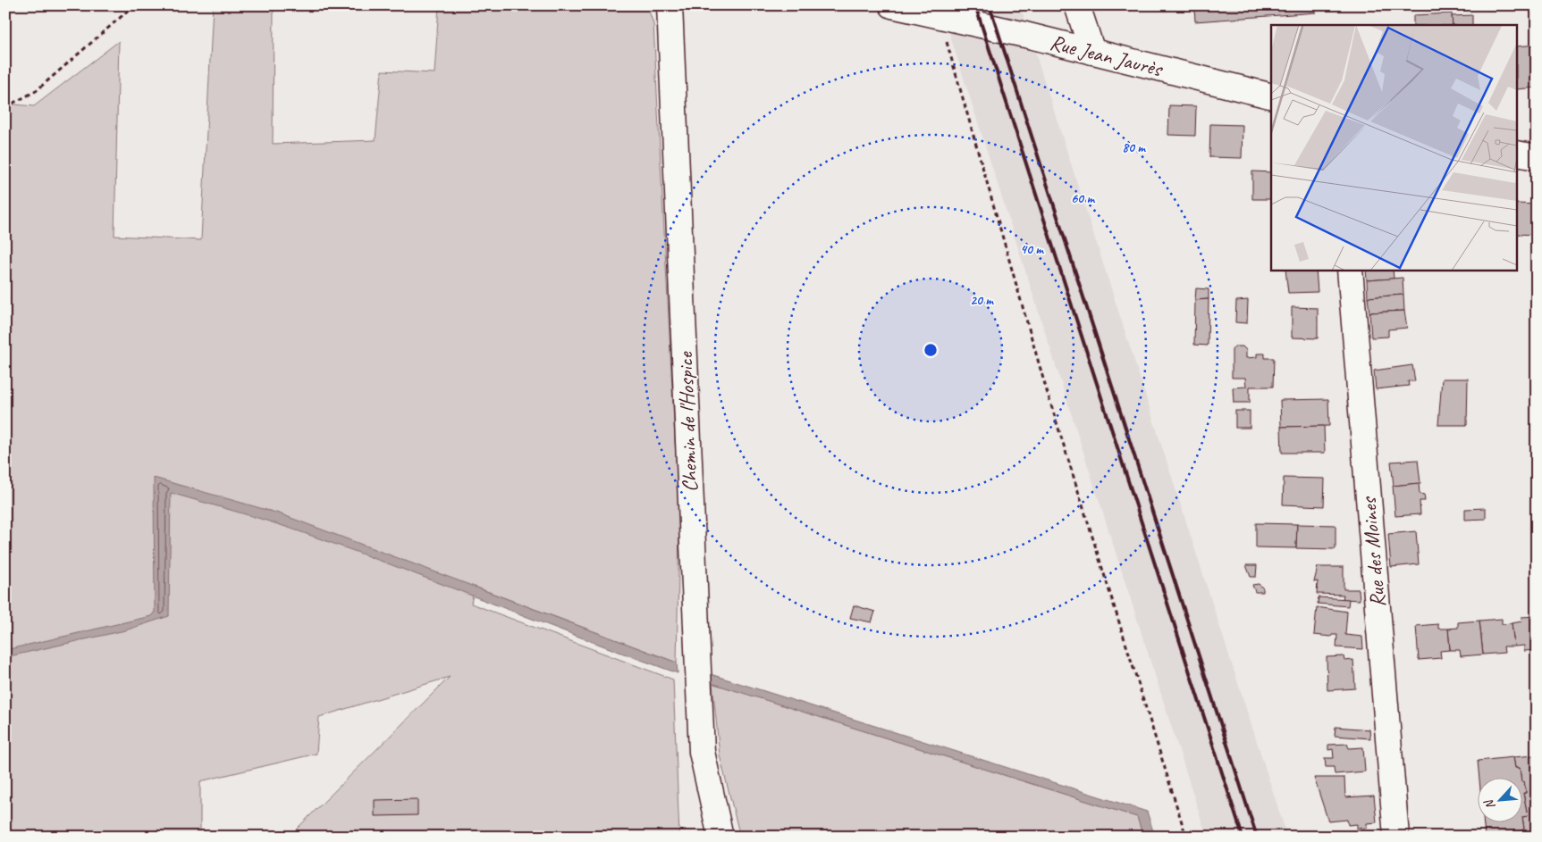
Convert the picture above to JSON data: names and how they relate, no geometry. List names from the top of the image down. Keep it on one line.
{"streets":{"street":["Rue Jean Jaurès","Chemin de l'Hospice","Rue des Moines"]},"north":"bottom left","rings":["80 m","60 m","40 m","20 m"]}
